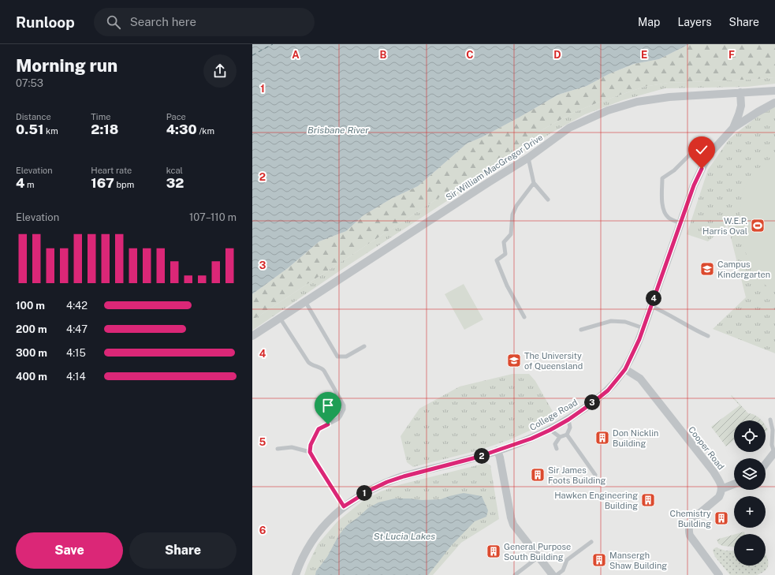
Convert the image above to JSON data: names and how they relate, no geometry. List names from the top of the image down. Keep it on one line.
{"streets":{"street":["Sir William MacGregor Drive","College Road","Cooper Road"]},"crossings":[["Sir William MacGregor Drive","College Road"],["College Road","Cooper Road"]],"water":["Brisbane River","St Lucia Lakes"],"places":{"sports":["W.E.P. Harris Oval"],"school or university":["Campus Kindergarten","The University of Queensland"],"building":["Don Nicklin Building","Sir James Foots Building","Hawken Engineering Building","Chemistry Building","General Purpose South Building","Mansergh Shaw Building"]},"page":{"header":"Runloop","search":"Search here","nav":["Map","Layers","Share"],"heading":["Morning run","07:53"],"stats":[["Distance","0.51 km"],["Time","2:18"],["Pace","4:30 /km"],["Elevation","4 m"],["Heart rate","167 bpm"],["kcal","32"]],"chart":["Elevation","107–110 m"],"pins":["4","3","2","1"],"list":[{"name":"100 m","note":"4:42"},{"name":"200 m","note":"4:47"},{"name":"300 m","note":"4:15"},{"name":"400 m","note":"4:14"}],"map_buttons":["+","−"],"buttons":["Save","Share"]},"grid":{"columns":["A","B","C","D","E","F"],"rows":["1","2","3","4","5","6"]}}
